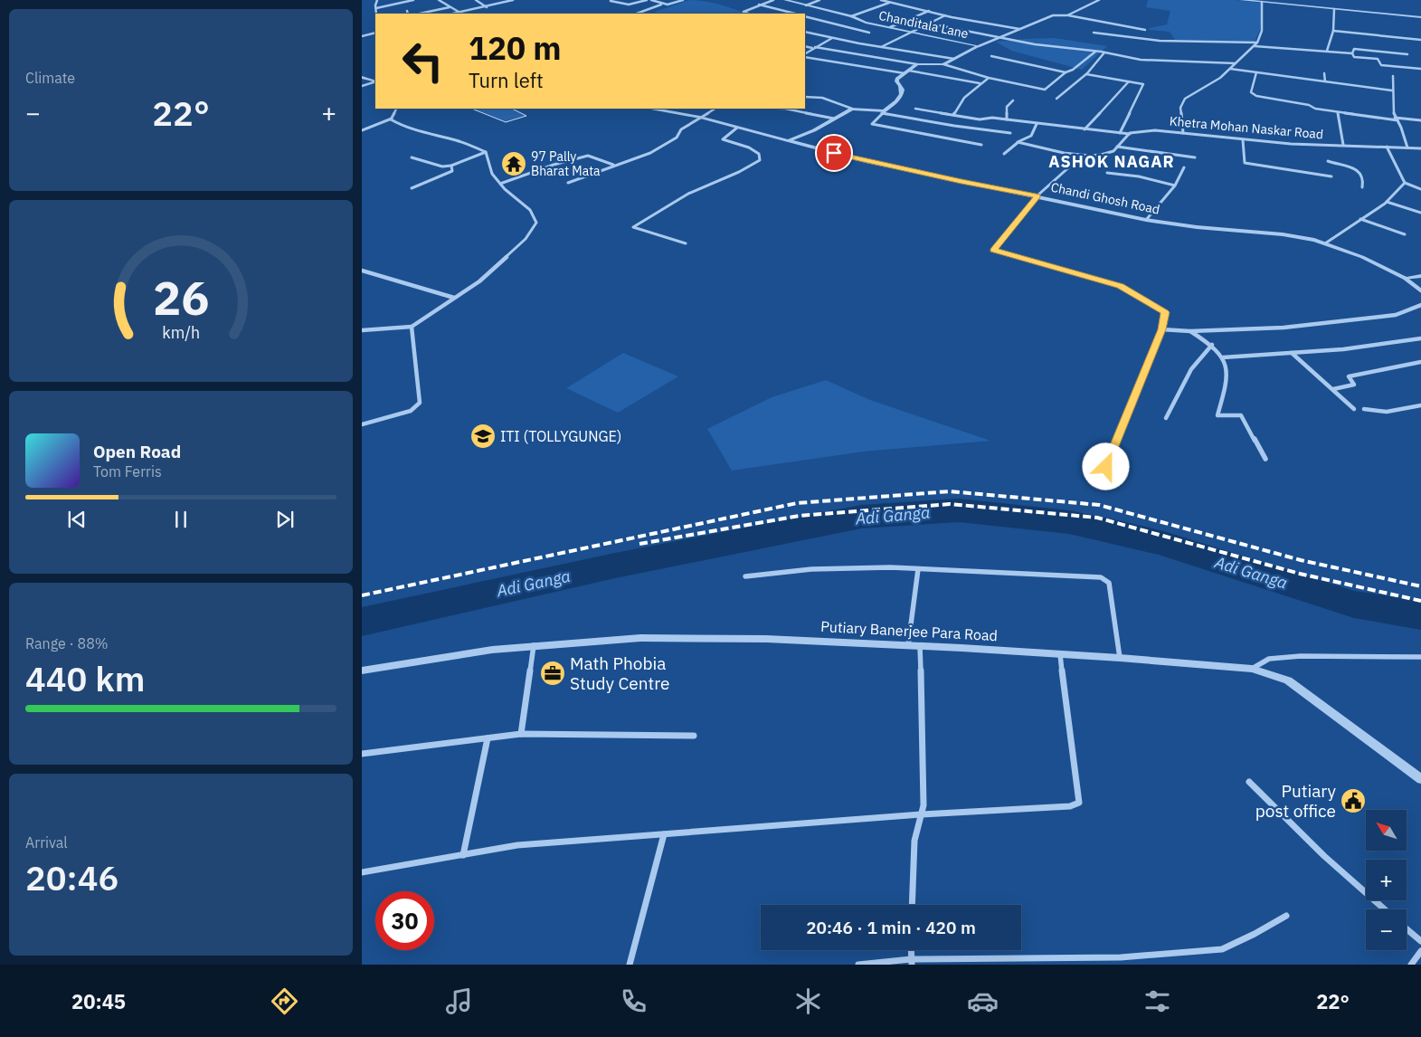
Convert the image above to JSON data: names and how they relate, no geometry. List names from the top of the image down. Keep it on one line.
{"streets":{"street":["Chanditala Lane","Khetra Mohan Naskar Road","Chandi Ghosh Road","Putiary Banerjee Para Road"]},"districts":["ASHOK NAGAR"],"water":["Adi Ganga"],"places":{"temple":["97 Pally Bharat Mata"],"school or university":["ITI (TOLLYGUNGE)"],"office":["Math Phobia Study Centre"],"public building":["Putiary post office"]},"north":"top left","page":{"tile":["Climate",["Range · 88%","440 km"],["Arrival","20:46"]],"turn":["120 m","Turn left"],"heat":["−","22°","+"],"song":["Open Road","Tom Ferris"],"map_buttons":["+","−"],"limit":"30","trip":"20:46 · 1 min · 420 m","tabs":["20:45","22°"],"gauge":["26","km/h"]}}
